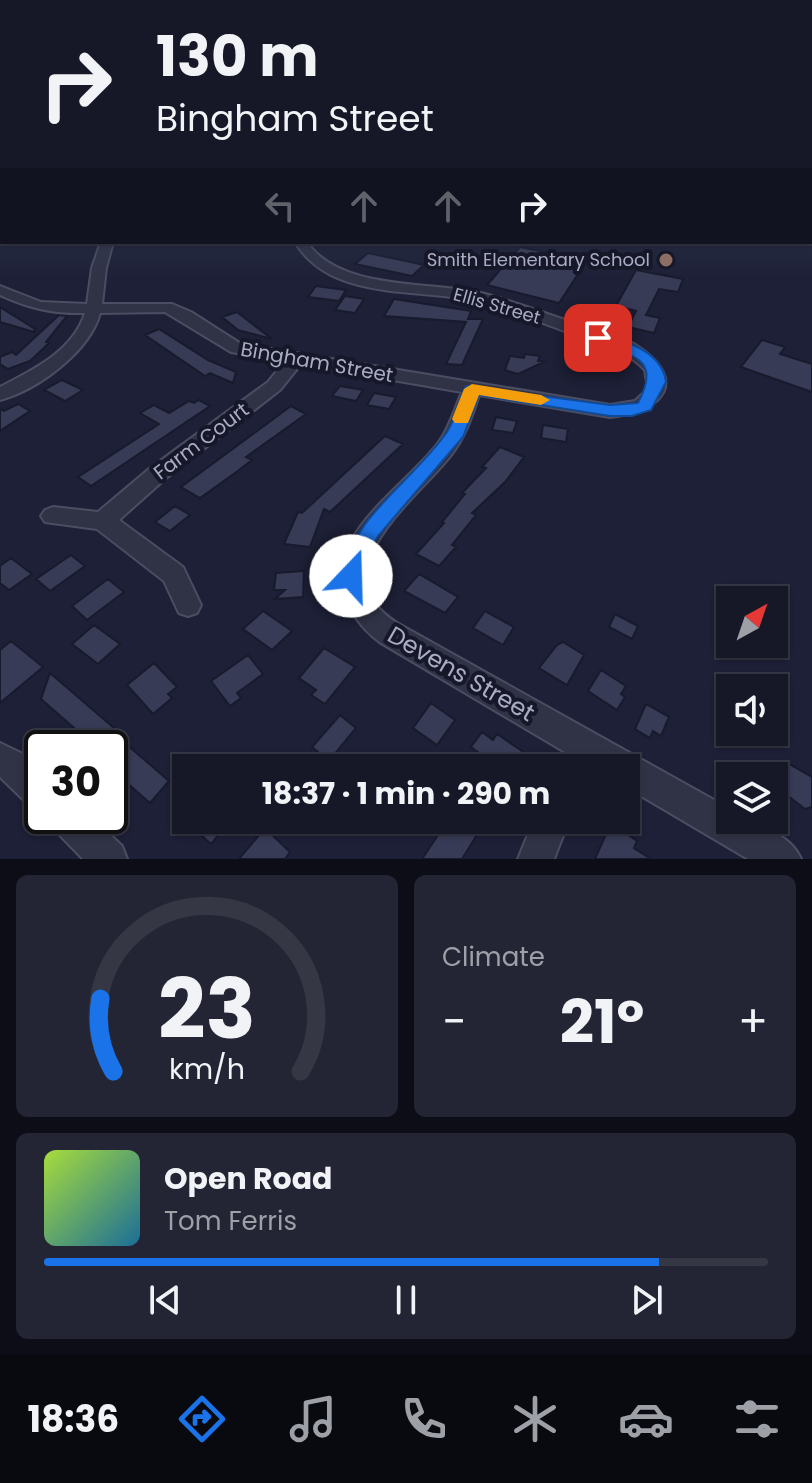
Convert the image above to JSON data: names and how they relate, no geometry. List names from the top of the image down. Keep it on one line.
{"streets":{"street":["Ellis Street","Bingham Street","Farm Court","Devens Street"]},"crossings":[["Ellis Street","Bingham Street"],["Bingham Street","Farm Court"],["Bingham Street","Devens Street"]],"places":["Smith Elementary School"],"north":"top right","page":{"turn":["130 m","Bingham Street"],"limit":"30","trip":"18:37 · 1 min · 290 m","tile":"Climate","heat":["−","21°","+"],"song":["Open Road","Tom Ferris"],"tabs":"18:36","gauge":["23","km/h"]}}
